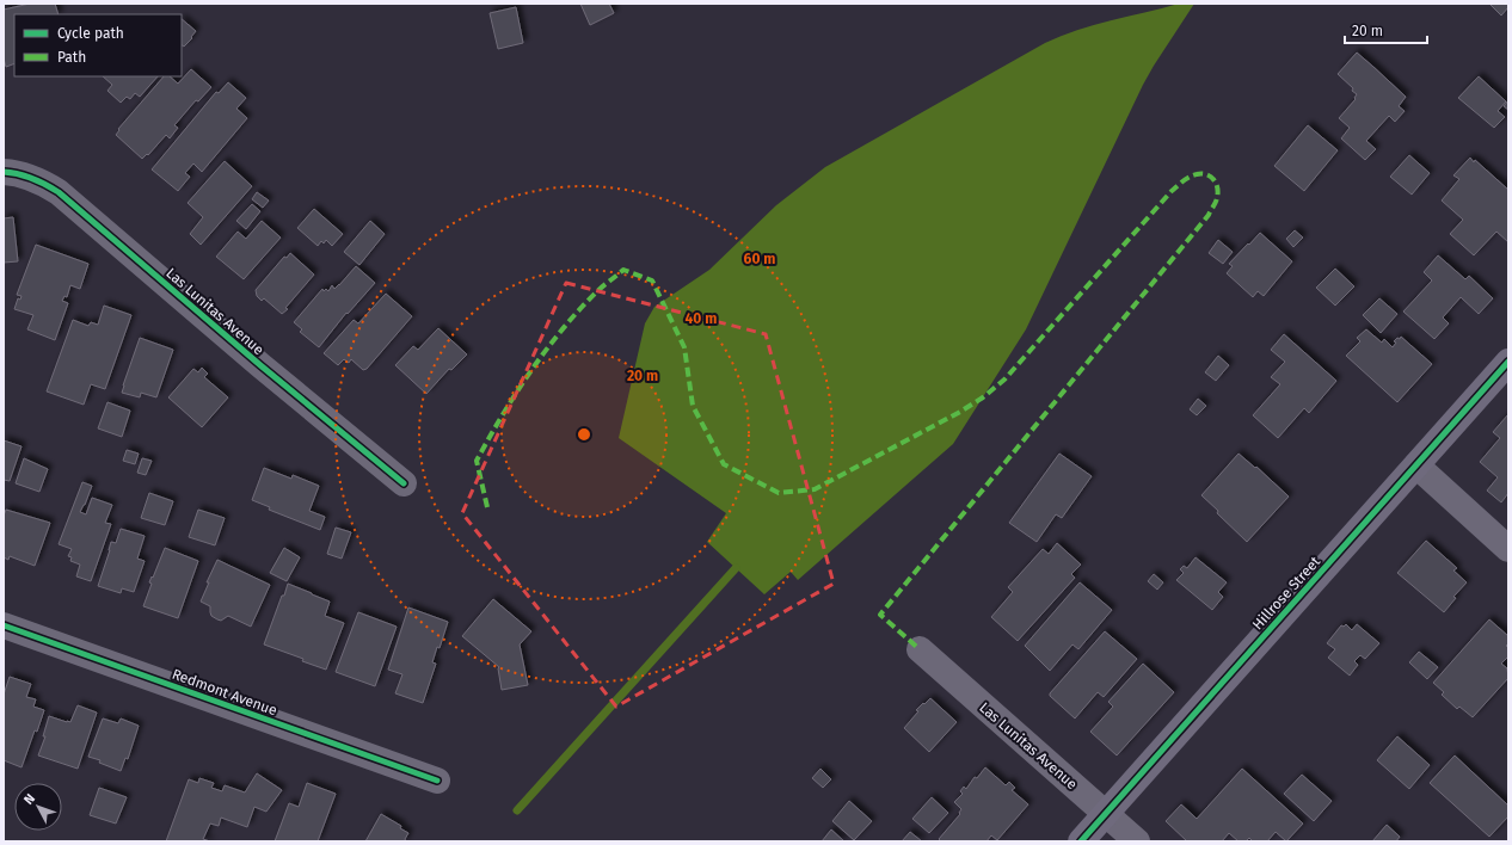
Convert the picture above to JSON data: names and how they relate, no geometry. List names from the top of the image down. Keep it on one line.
{"streets":{"street":["Las Lunitas Avenue","Hillrose Street","Redmont Avenue"]},"crossings":[["Las Lunitas Avenue","Hillrose Street"]],"legend":["Cycle path","Path"],"scale_bar":"20 m","north":"top left","rings":["60 m","40 m","20 m"]}
